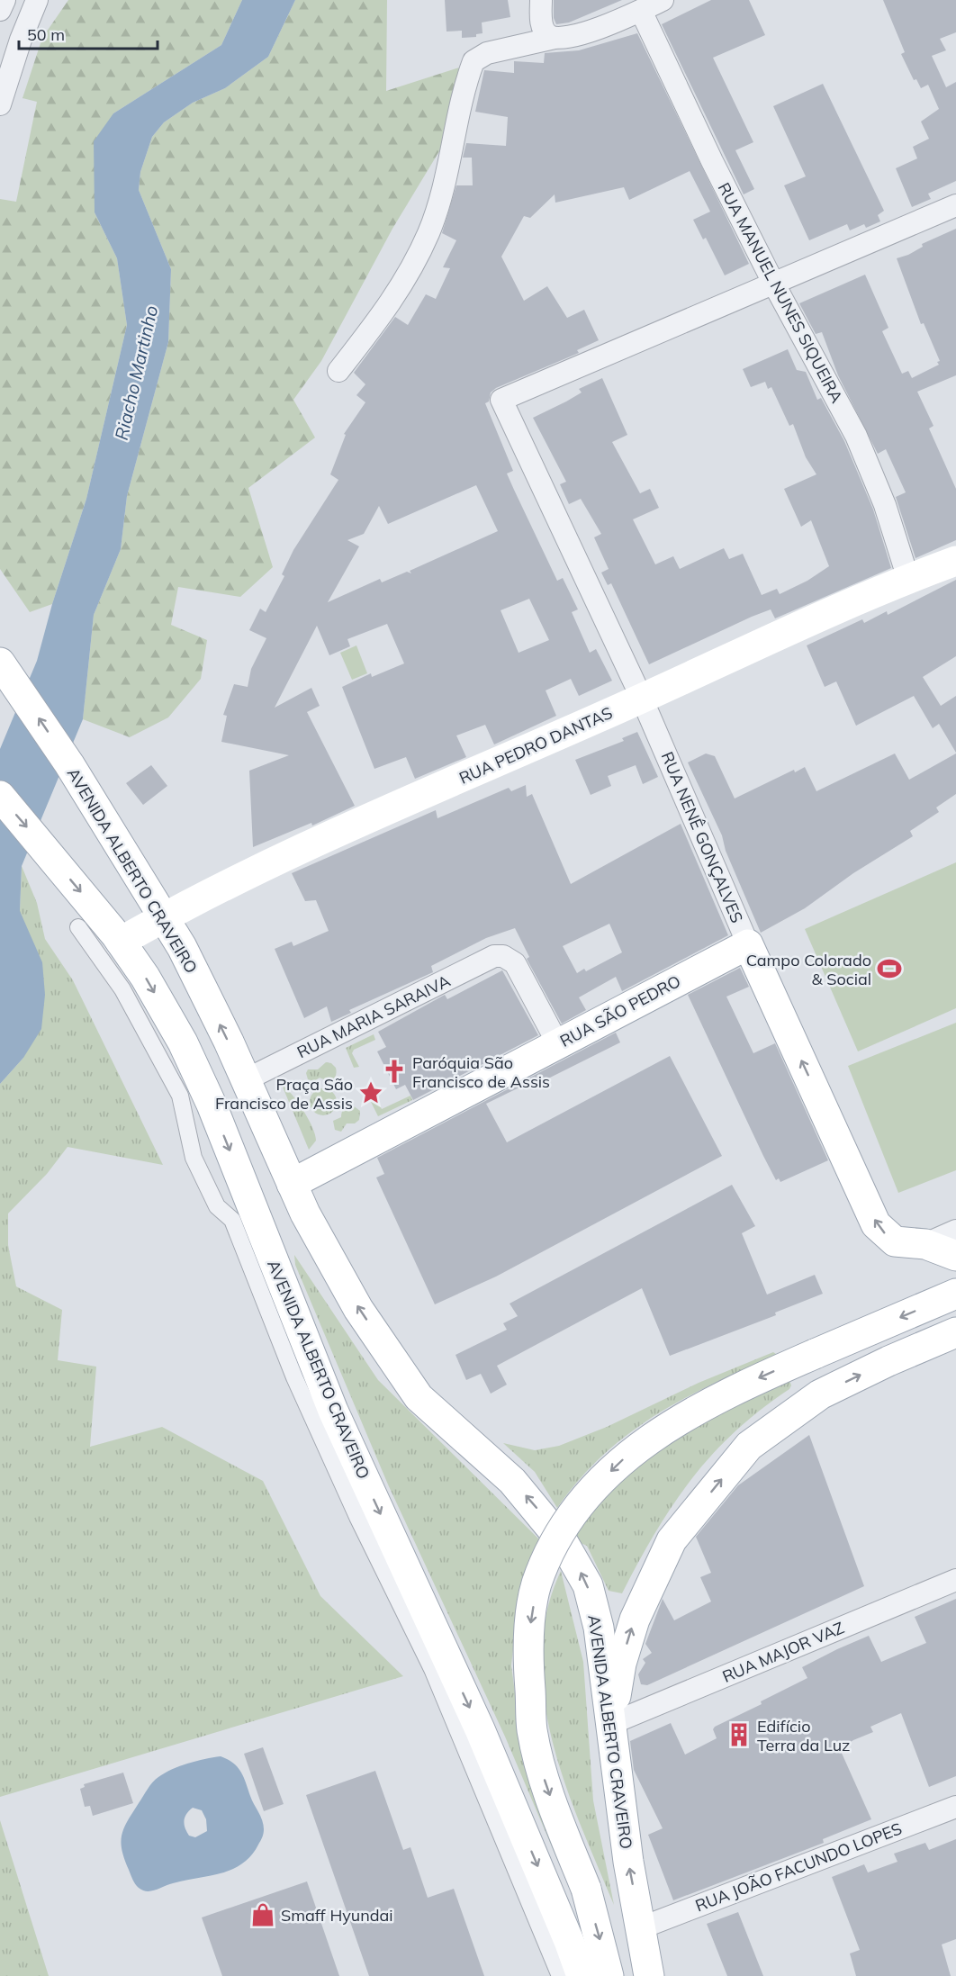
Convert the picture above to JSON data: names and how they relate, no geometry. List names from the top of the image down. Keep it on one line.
{"streets":{"main road":["RUA PEDRO DANTAS","RUA NENÊ GONÇALVES","AVENIDA ALBERTO CRAVEIRO","RUA SÃO PEDRO"],"street":["RUA MANUEL NUNES SIQUEIRA","RUA MARIA SARAIVA","RUA MAJOR VAZ","RUA JOÃO FACUNDO LOPES"]},"crossings":[["RUA MANUEL NUNES SIQUEIRA","RUA PEDRO DANTAS"],["RUA MANUEL NUNES SIQUEIRA","RUA NENÊ GONÇALVES"],["RUA PEDRO DANTAS","RUA NENÊ GONÇALVES"],["RUA PEDRO DANTAS","AVENIDA ALBERTO CRAVEIRO"],["RUA NENÊ GONÇALVES","RUA SÃO PEDRO"],["AVENIDA ALBERTO CRAVEIRO","RUA SÃO PEDRO"],["AVENIDA ALBERTO CRAVEIRO","RUA MARIA SARAIVA"],["AVENIDA ALBERTO CRAVEIRO","RUA MAJOR VAZ"],["AVENIDA ALBERTO CRAVEIRO","RUA JOÃO FACUNDO LOPES"],["RUA SÃO PEDRO","RUA MARIA SARAIVA"]],"water":["Riacho Martinho"],"places":{"sports":["Campo Colorado & Social"],"church":["Paróquia São Francisco de Assis"],"place":["Praça São Francisco de Assis"],"building":["Edifício Terra da Luz"],"shop":["Smaff Hyundai"]},"scale_bar":"50 m"}
